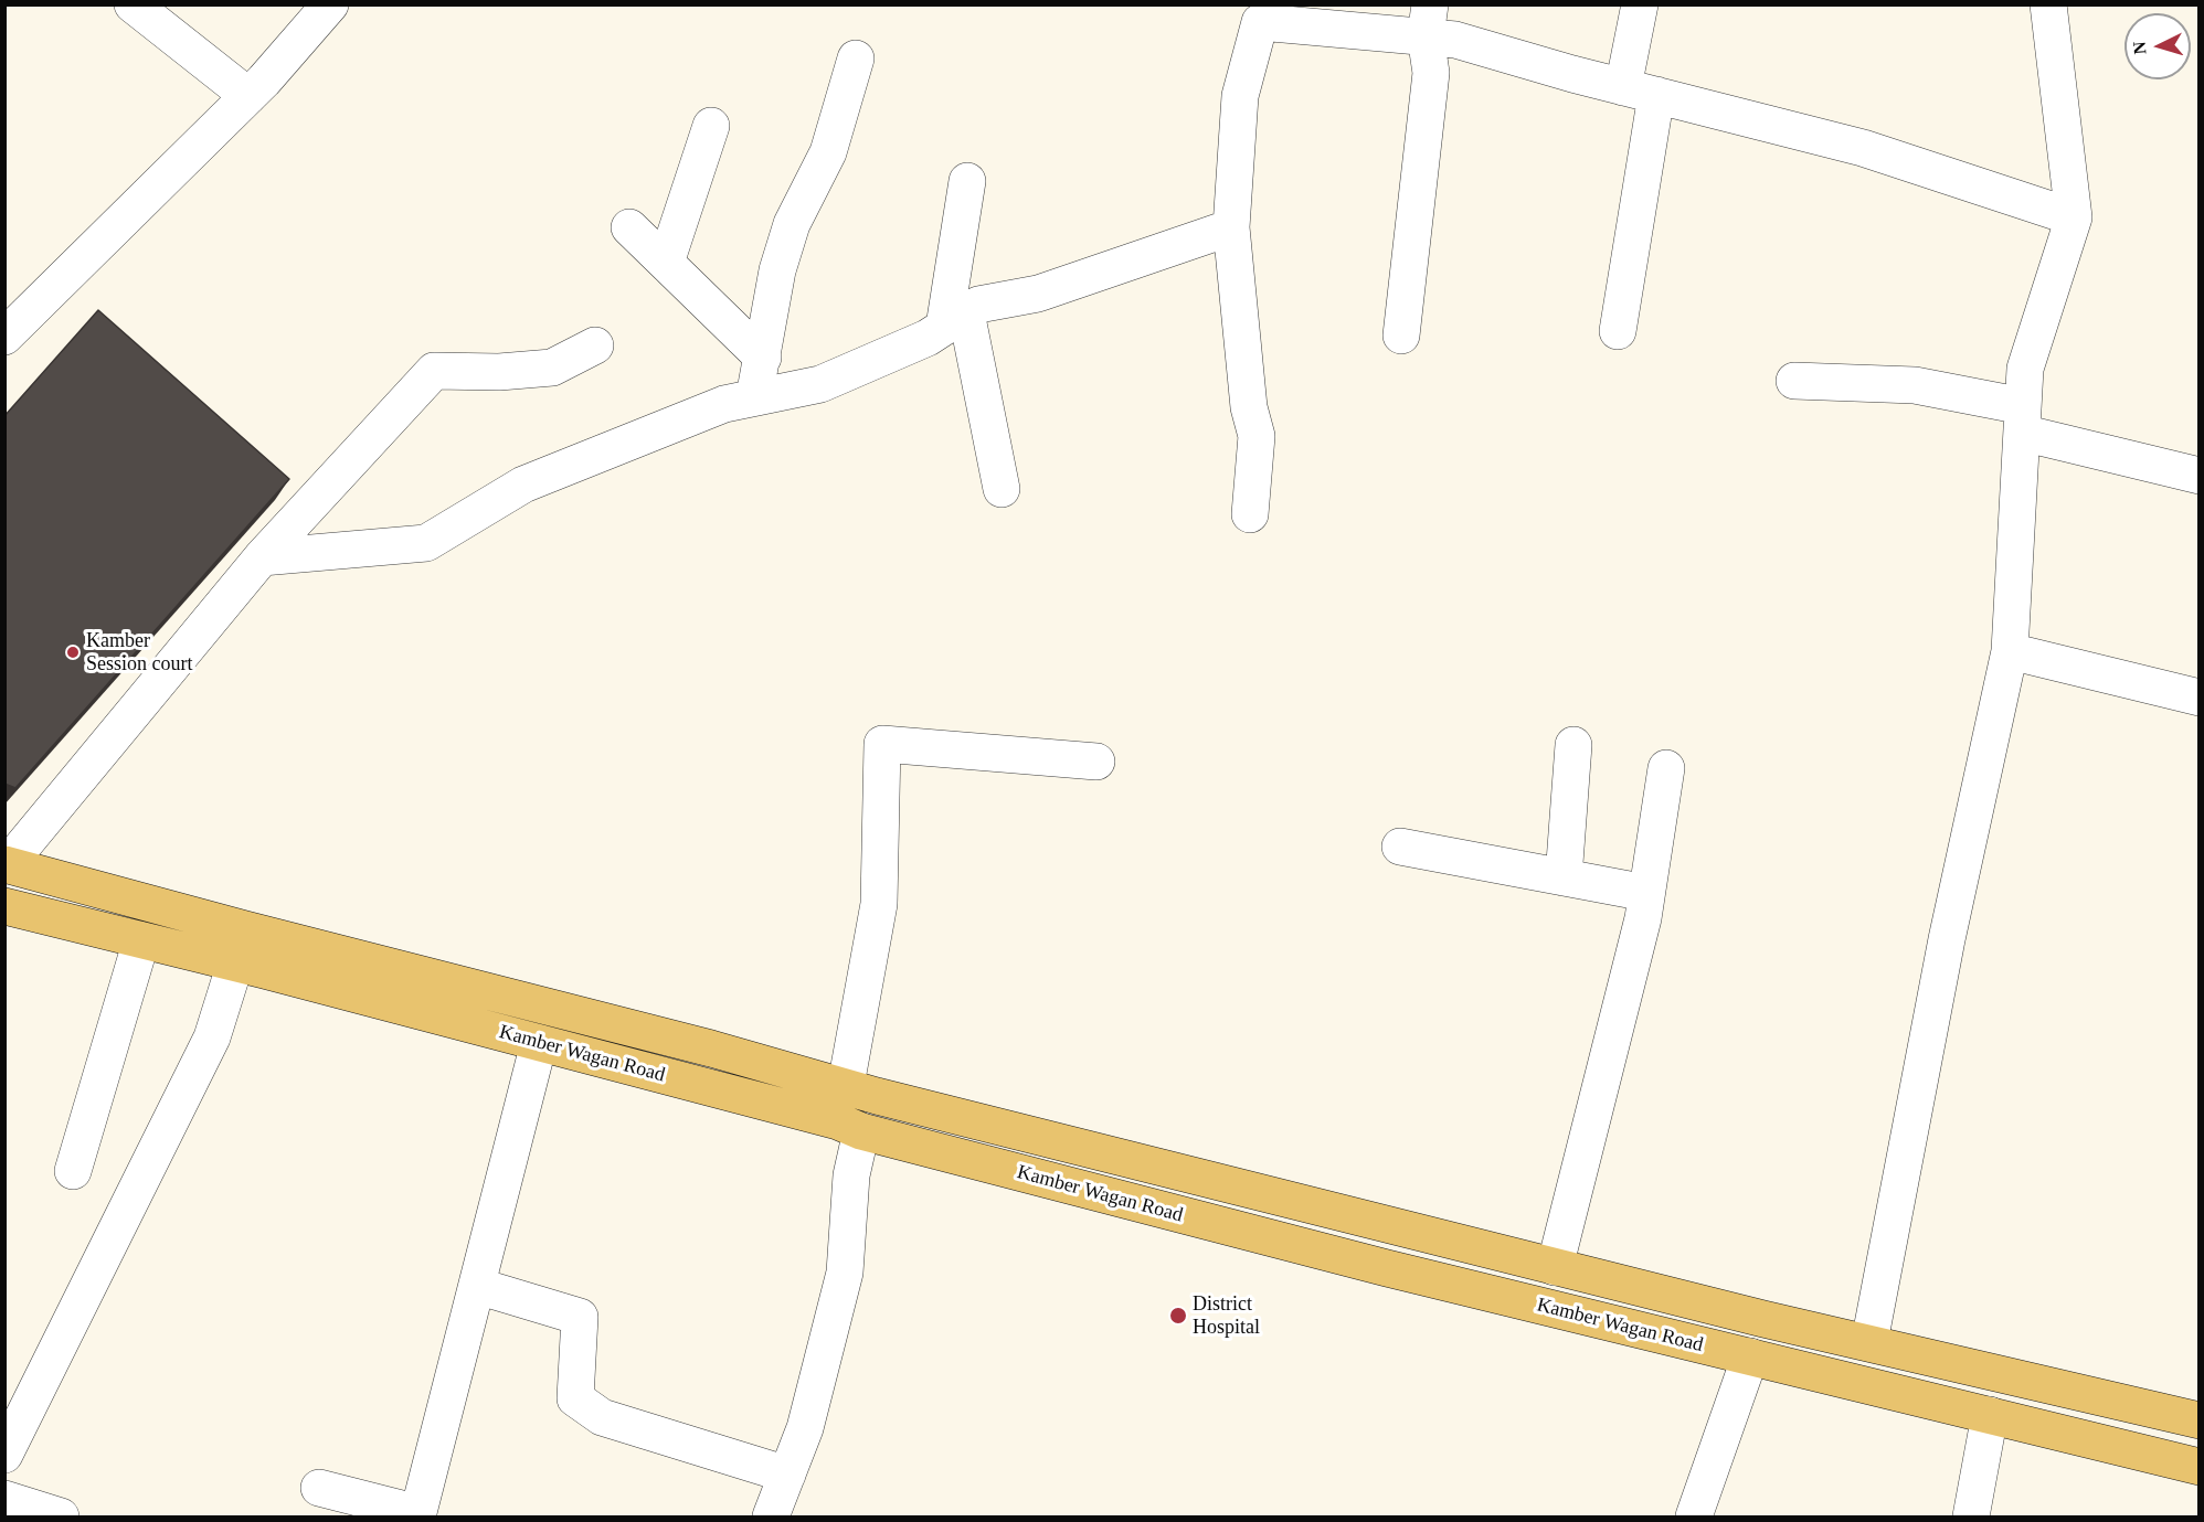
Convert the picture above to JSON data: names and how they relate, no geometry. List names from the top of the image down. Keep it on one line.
{"streets":{"main road":["Kamber Wagan Road"]},"places":["Kamber Session court","District Hospital"],"north":"left"}
